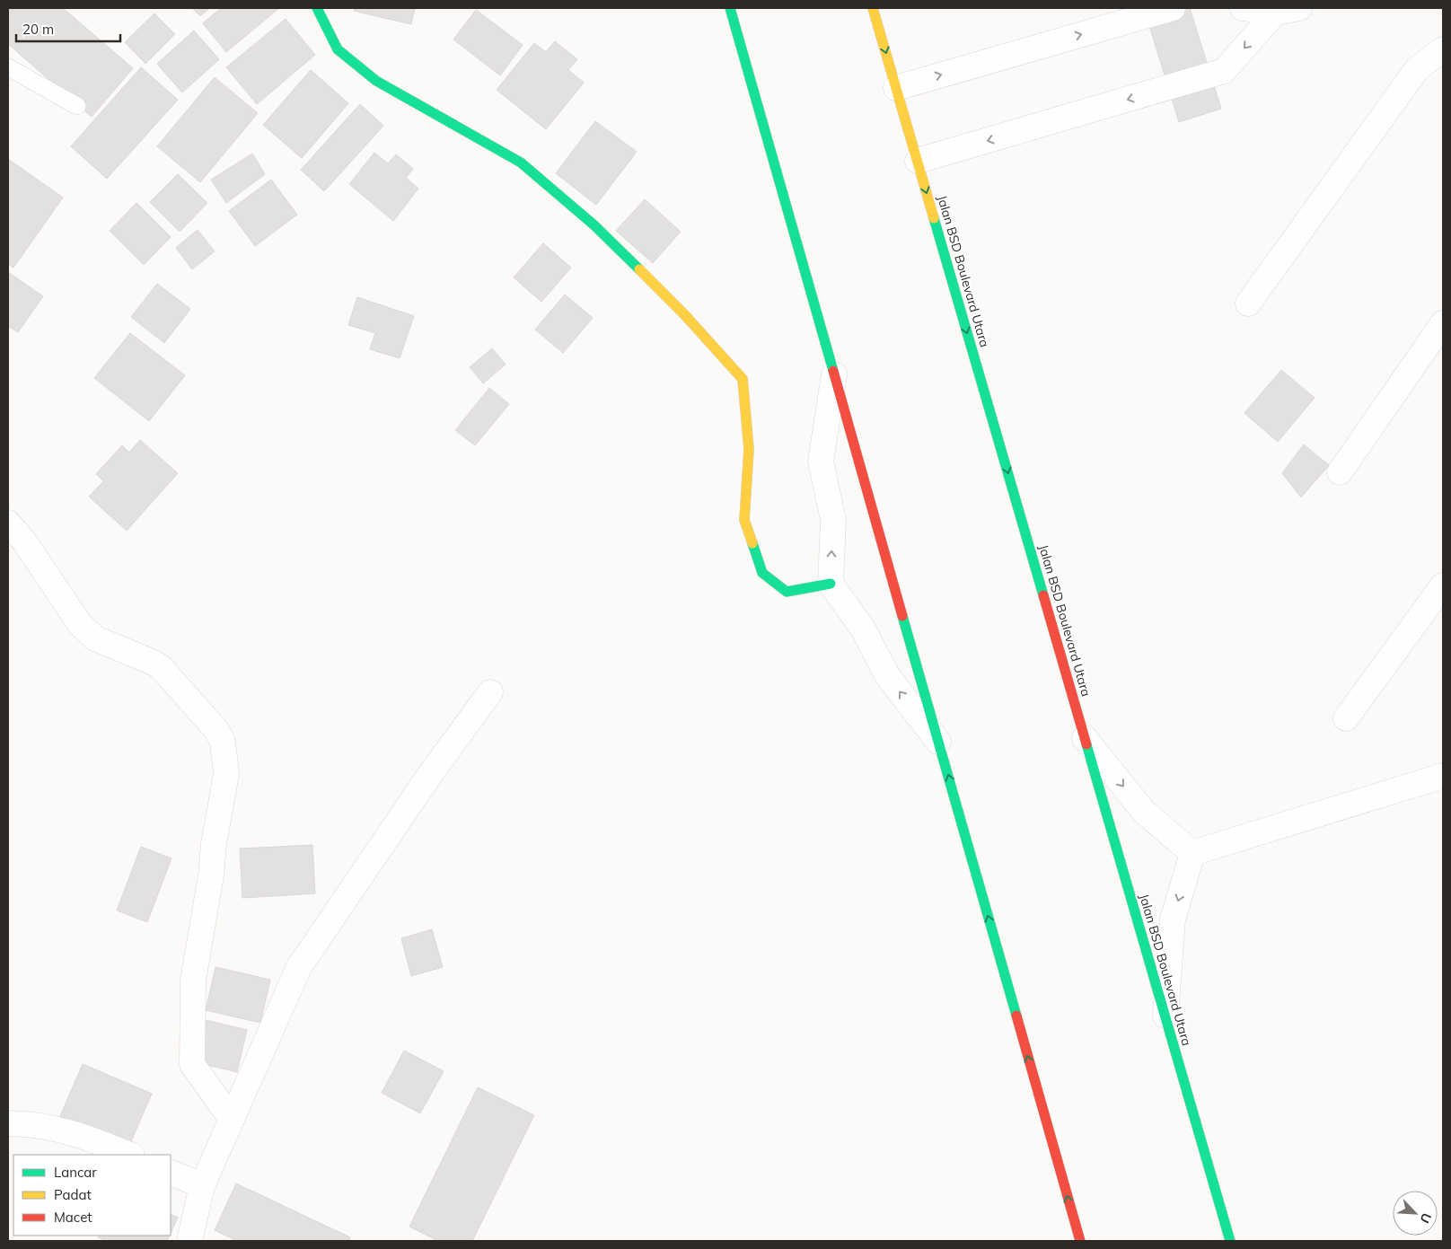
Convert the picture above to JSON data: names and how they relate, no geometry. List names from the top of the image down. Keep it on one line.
{"streets":{"main road":["Jalan BSD Boulevard Utara"]},"one_way":["Jalan BSD Boulevard Utara"],"legend":["Lancar","Padat","Macet"],"scale_bar":"20 m","north":"bottom right"}
